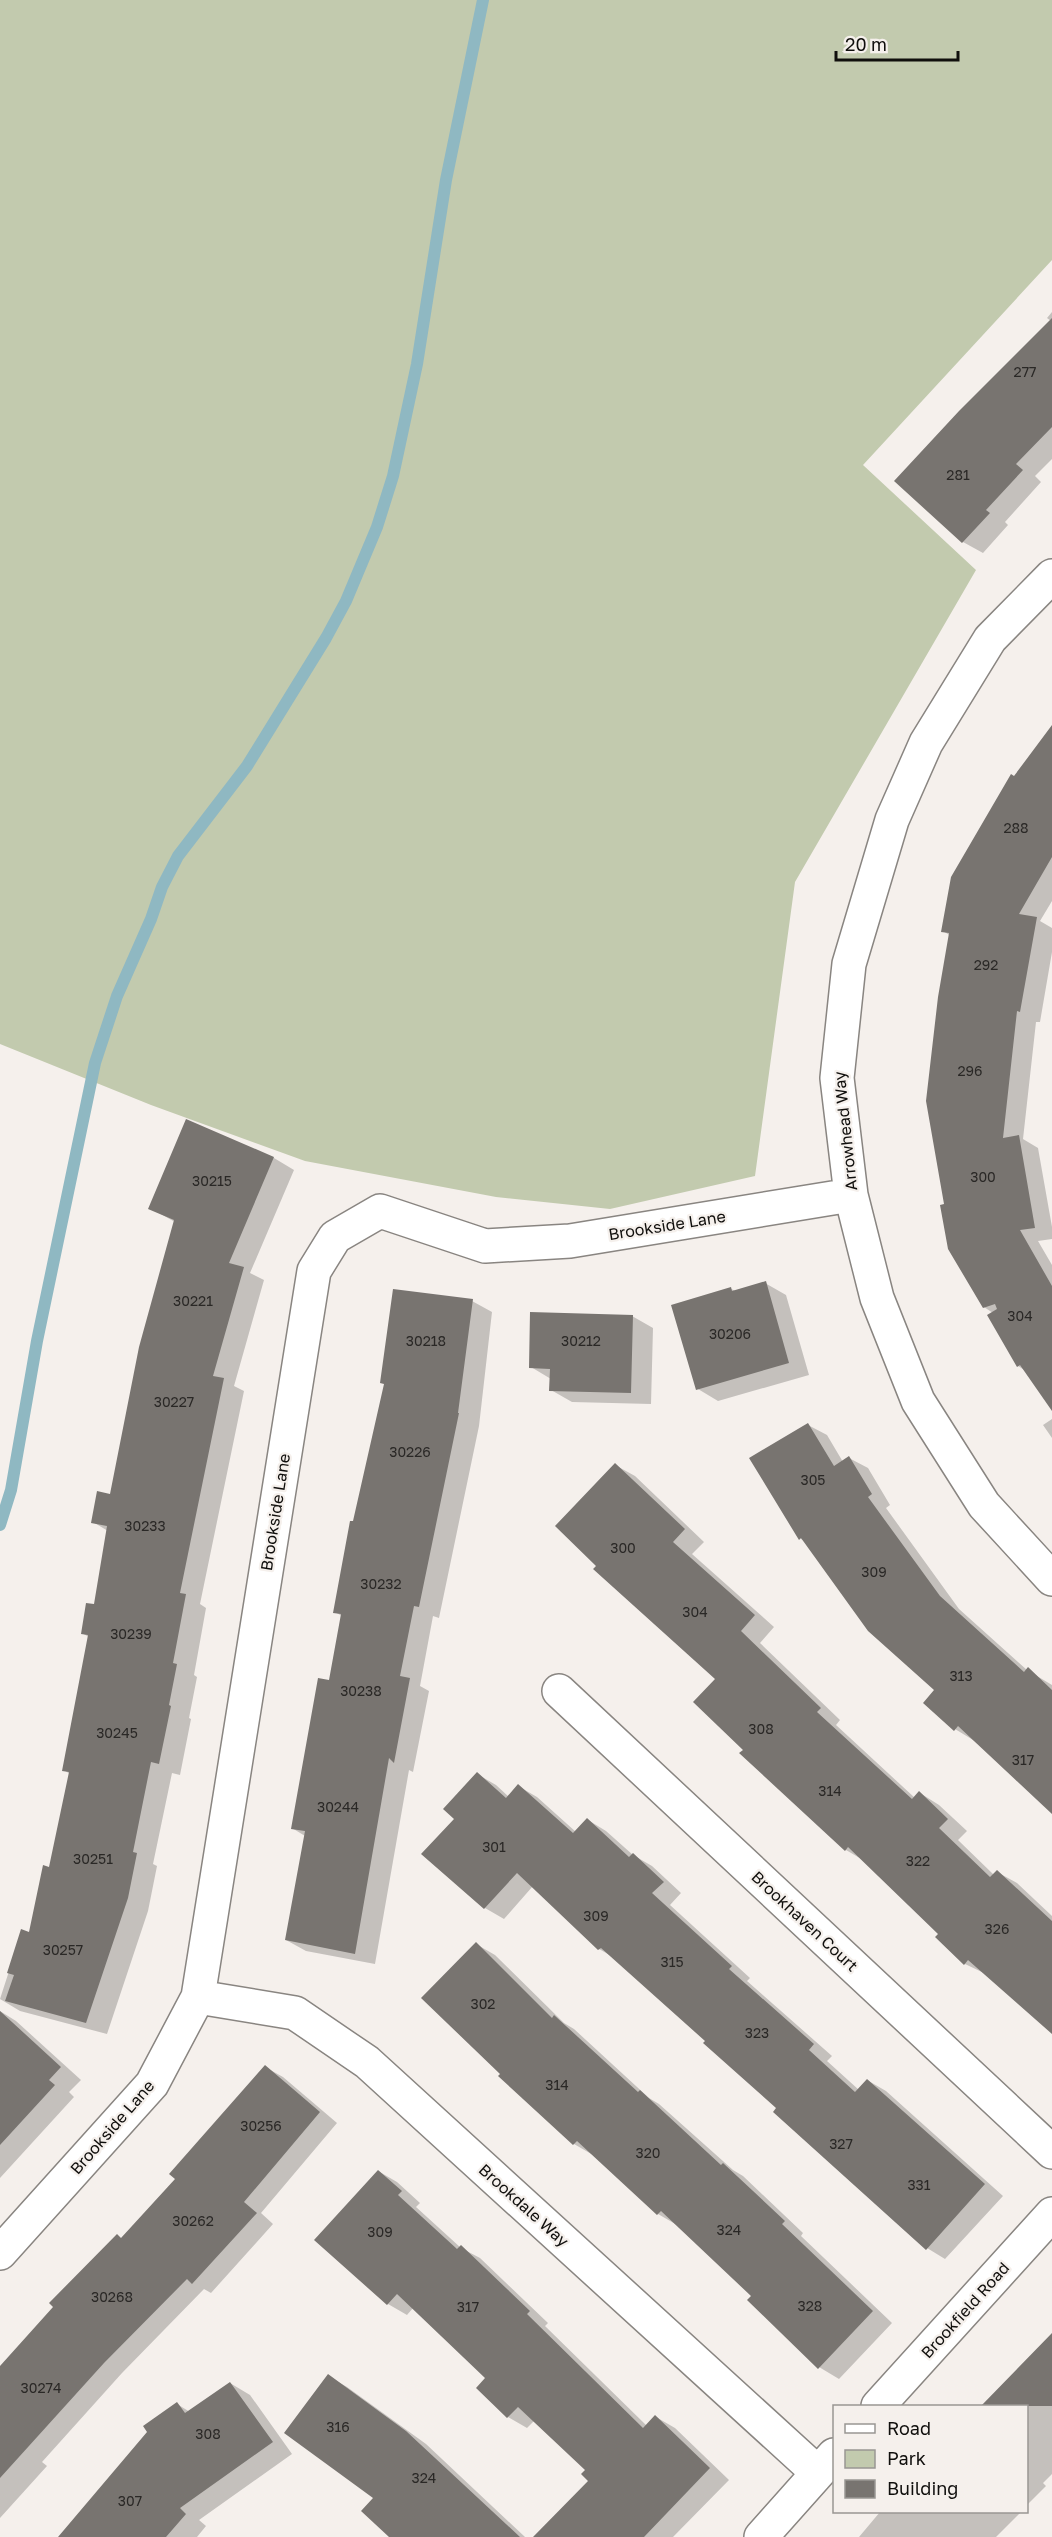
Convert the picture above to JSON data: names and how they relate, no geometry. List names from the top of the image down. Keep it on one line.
{"streets":{"street":["Arrowhead Way","Brookside Lane","Brookhaven Court","Brookdale Way","Brookfield Road"]},"crossings":[["Arrowhead Way","Brookside Lane"],["Brookside Lane","Brookdale Way"]],"house_numbers":["277","281","288","292","296","300","30215","30221","304","30206","30218","30212","30227","30226","305","30233","300","309","30232","304","30239","313","30238","308","30245","317","314","30244","301","30251","322","309","326","30257","315","302","323","314","30256","327","320","331","30262","324","309","30268","328","317","30274","316","308","324","307"],"legend":["Road","Park","Building"],"scale_bar":"20 m"}
